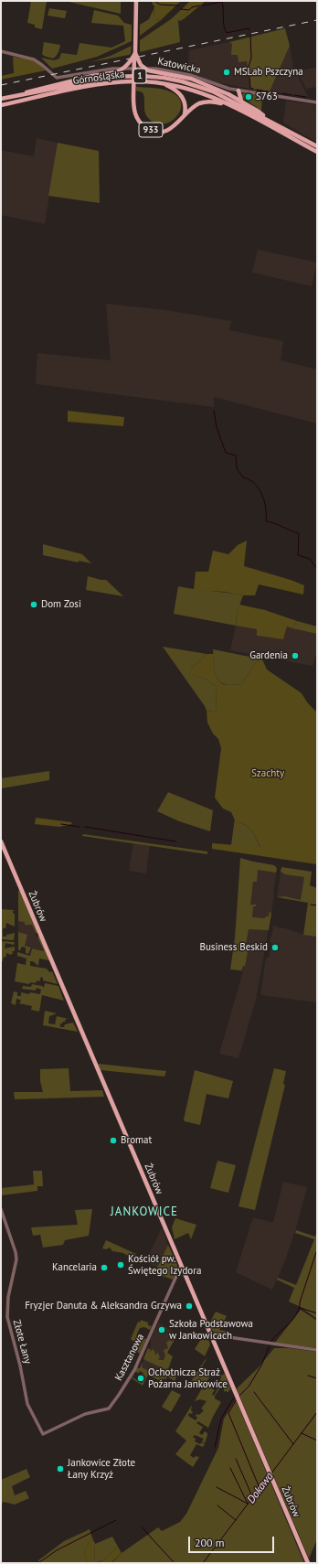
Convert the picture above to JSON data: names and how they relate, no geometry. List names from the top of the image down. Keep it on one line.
{"streets":{"main road":["1","Górnośląska","933","Żubrów"],"street":["Katowicka","Złote Łany","Kasztanowa"]},"crossings":[["Żubrów","Kasztanowa"],["Złote Łany","Kasztanowa"]],"districts":["JANKOWICE"],"water":["Dokawa"],"parks":["Szachty"],"places":["MSLab Pszczyna","S763","Dom Zosi","Gardenia","Business Beskid","Bromat","Kościół pw. Świętego Izydora","Kancelaria","Fryzjer Danuta & Aleksandra Grzywa","Szkoła Podstawowa w Jankowicach","Ochotnicza Straż Pożarna Jankowice","Jankowice Złote Łany Krzyż"],"scale_bar":"200 m"}
